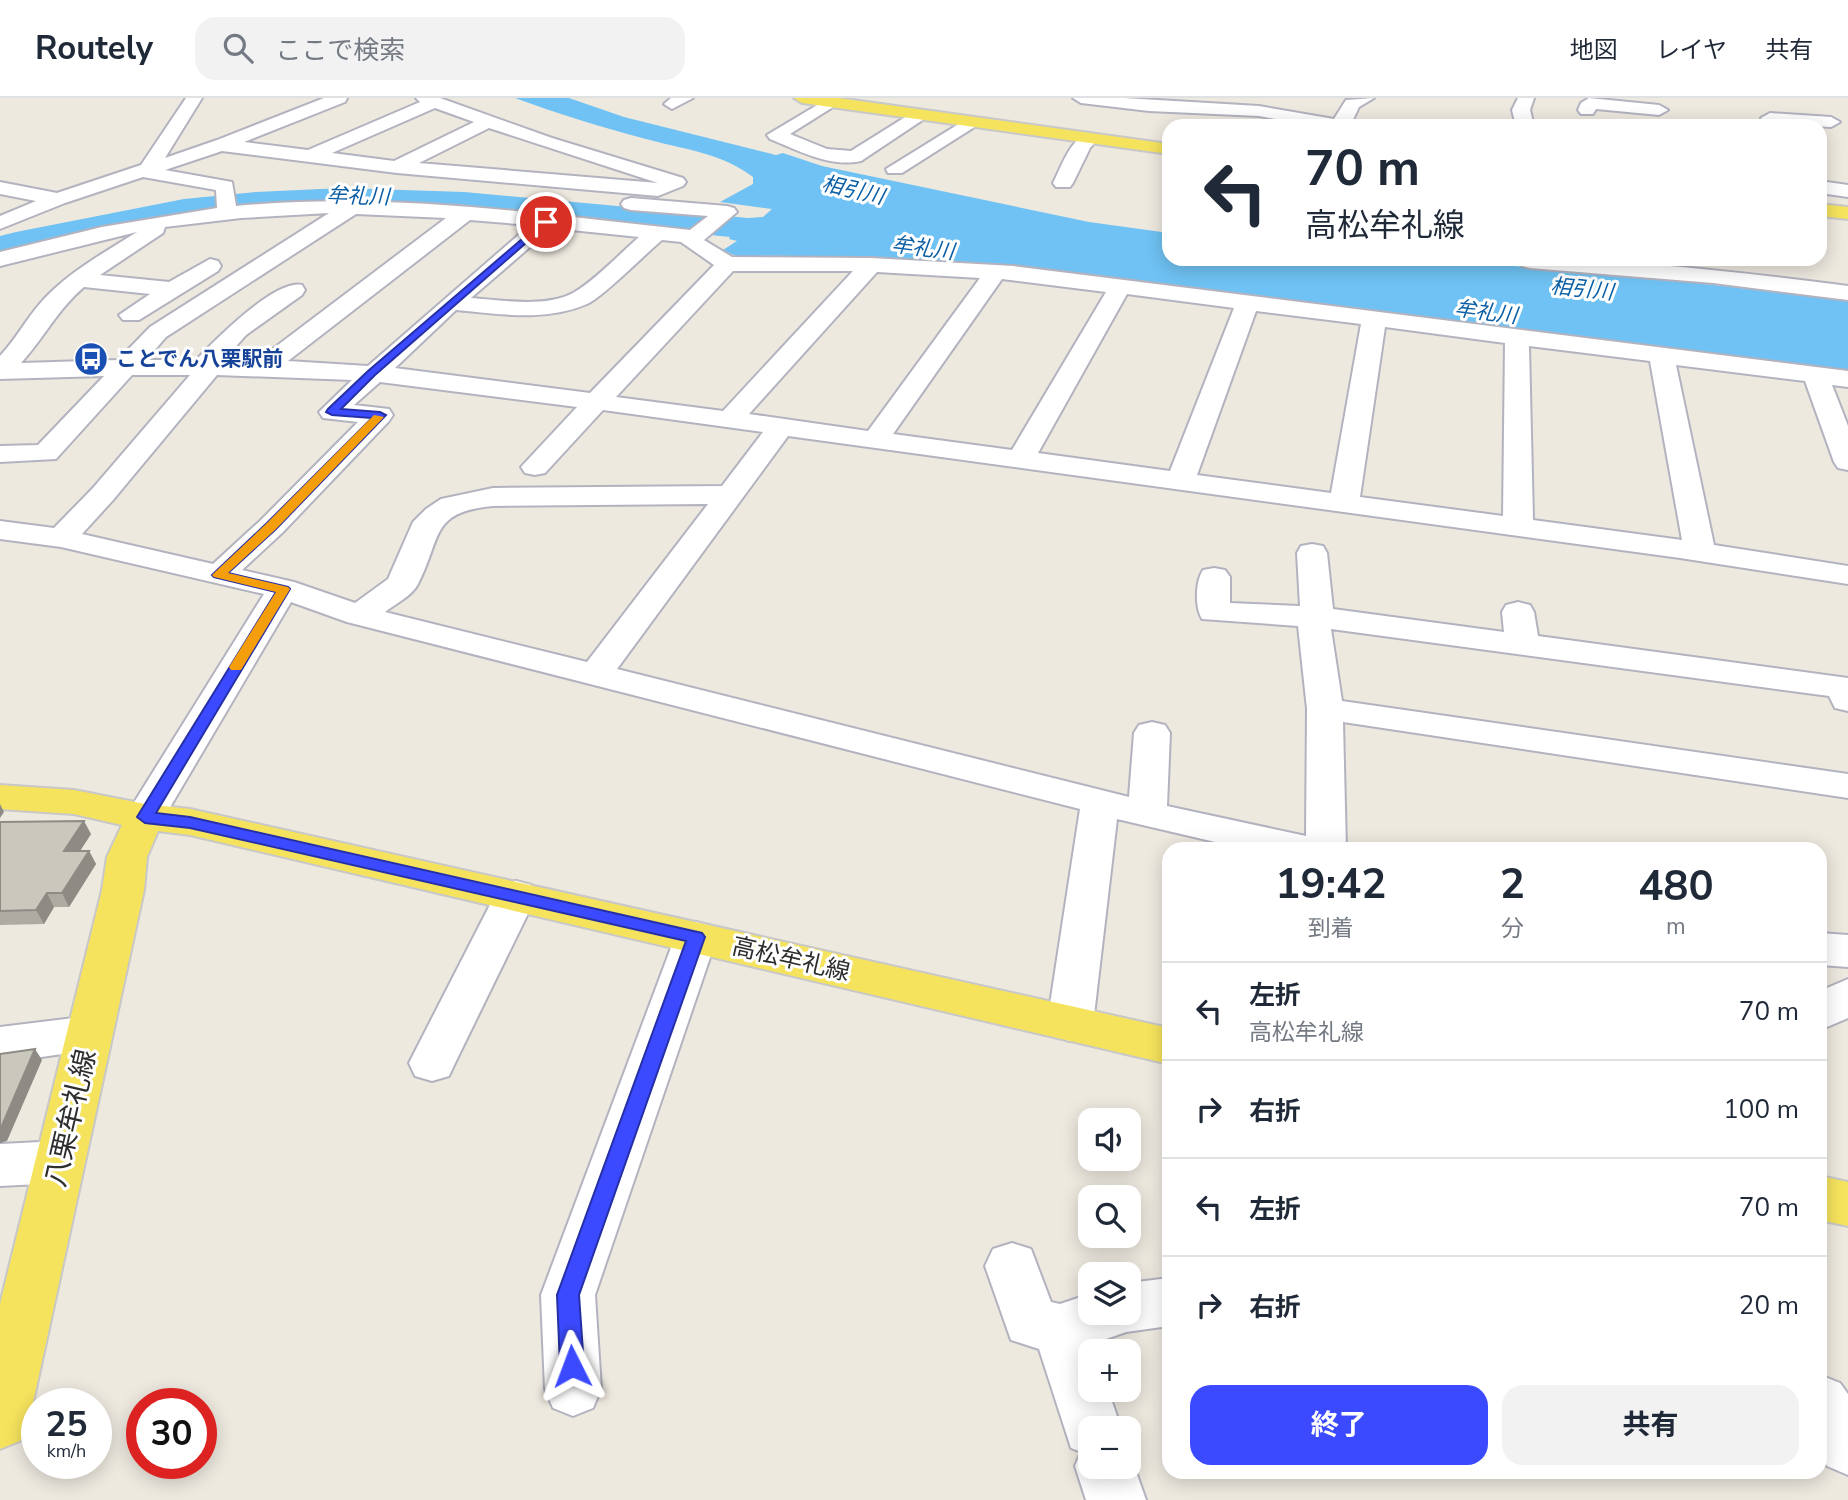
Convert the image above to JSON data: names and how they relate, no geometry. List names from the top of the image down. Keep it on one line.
{"streets":{"main road":["高松牟礼線","八栗牟礼線"]},"crossings":[["高松牟礼線","八栗牟礼線"]],"water":["相引川","牟礼川"],"places":{"bus stop":["ことでん八栗駅前"]},"page":{"header":"Routely","search":"ここで検索","nav":["地図","レイヤ","共有"],"turn":["70 m","高松牟礼線"],"eta":["19:42","到着","2","分","480","m"],"list":[{"name":"左折","note":"高松牟礼線","value":"70 m"},{"name":"右折","value":"100 m"},{"name":"左折","value":"70 m"},{"name":"右折","value":"20 m"}],"map_buttons":["+","−"],"buttons":["終了","共有"],"speed":"25 km/h","limit":"30"}}
